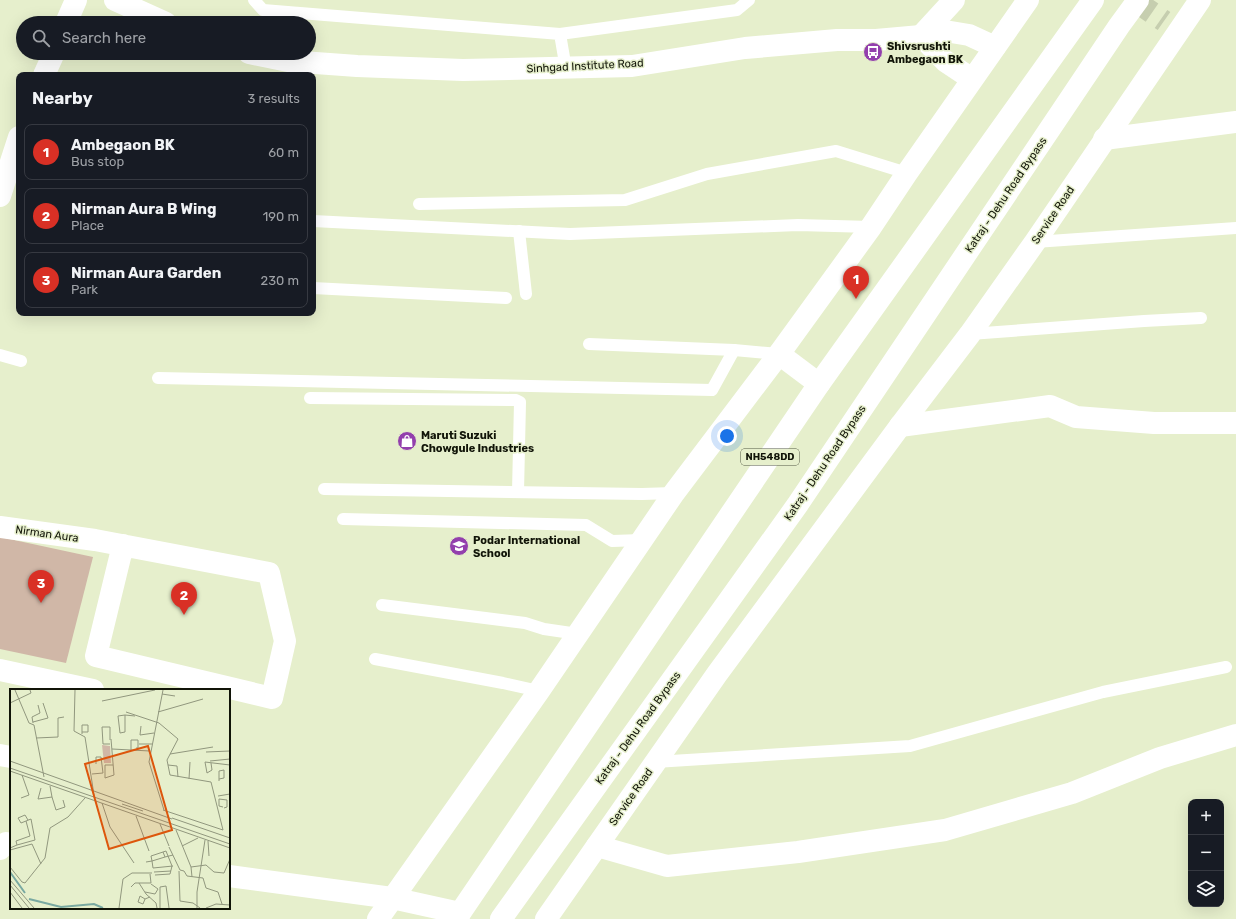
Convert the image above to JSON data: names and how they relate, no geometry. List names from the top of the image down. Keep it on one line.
{"streets":{"main road":["Sinhgad Institute Road","Katraj - Dehu Road Bypass","Service Road","NH548DD","Nirman Aura"]},"places":{"bus stop":["Shivsrushti Ambegaon BK"],"shop":["Maruti Suzuki Chowgule Industries"],"school or university":["Podar International School"]},"page":{"search":"Search here","heading":["Nearby","3 results"],"list":[{"mark":"1","name":"Ambegaon BK","note":"Bus stop","value":"60 m"},{"mark":"2","name":"Nirman Aura B Wing","note":"Place","value":"190 m"},{"mark":"3","name":"Nirman Aura Garden","note":"Park","value":"230 m"}],"pins":["1","3","2"],"map_buttons":["+","−"]}}
